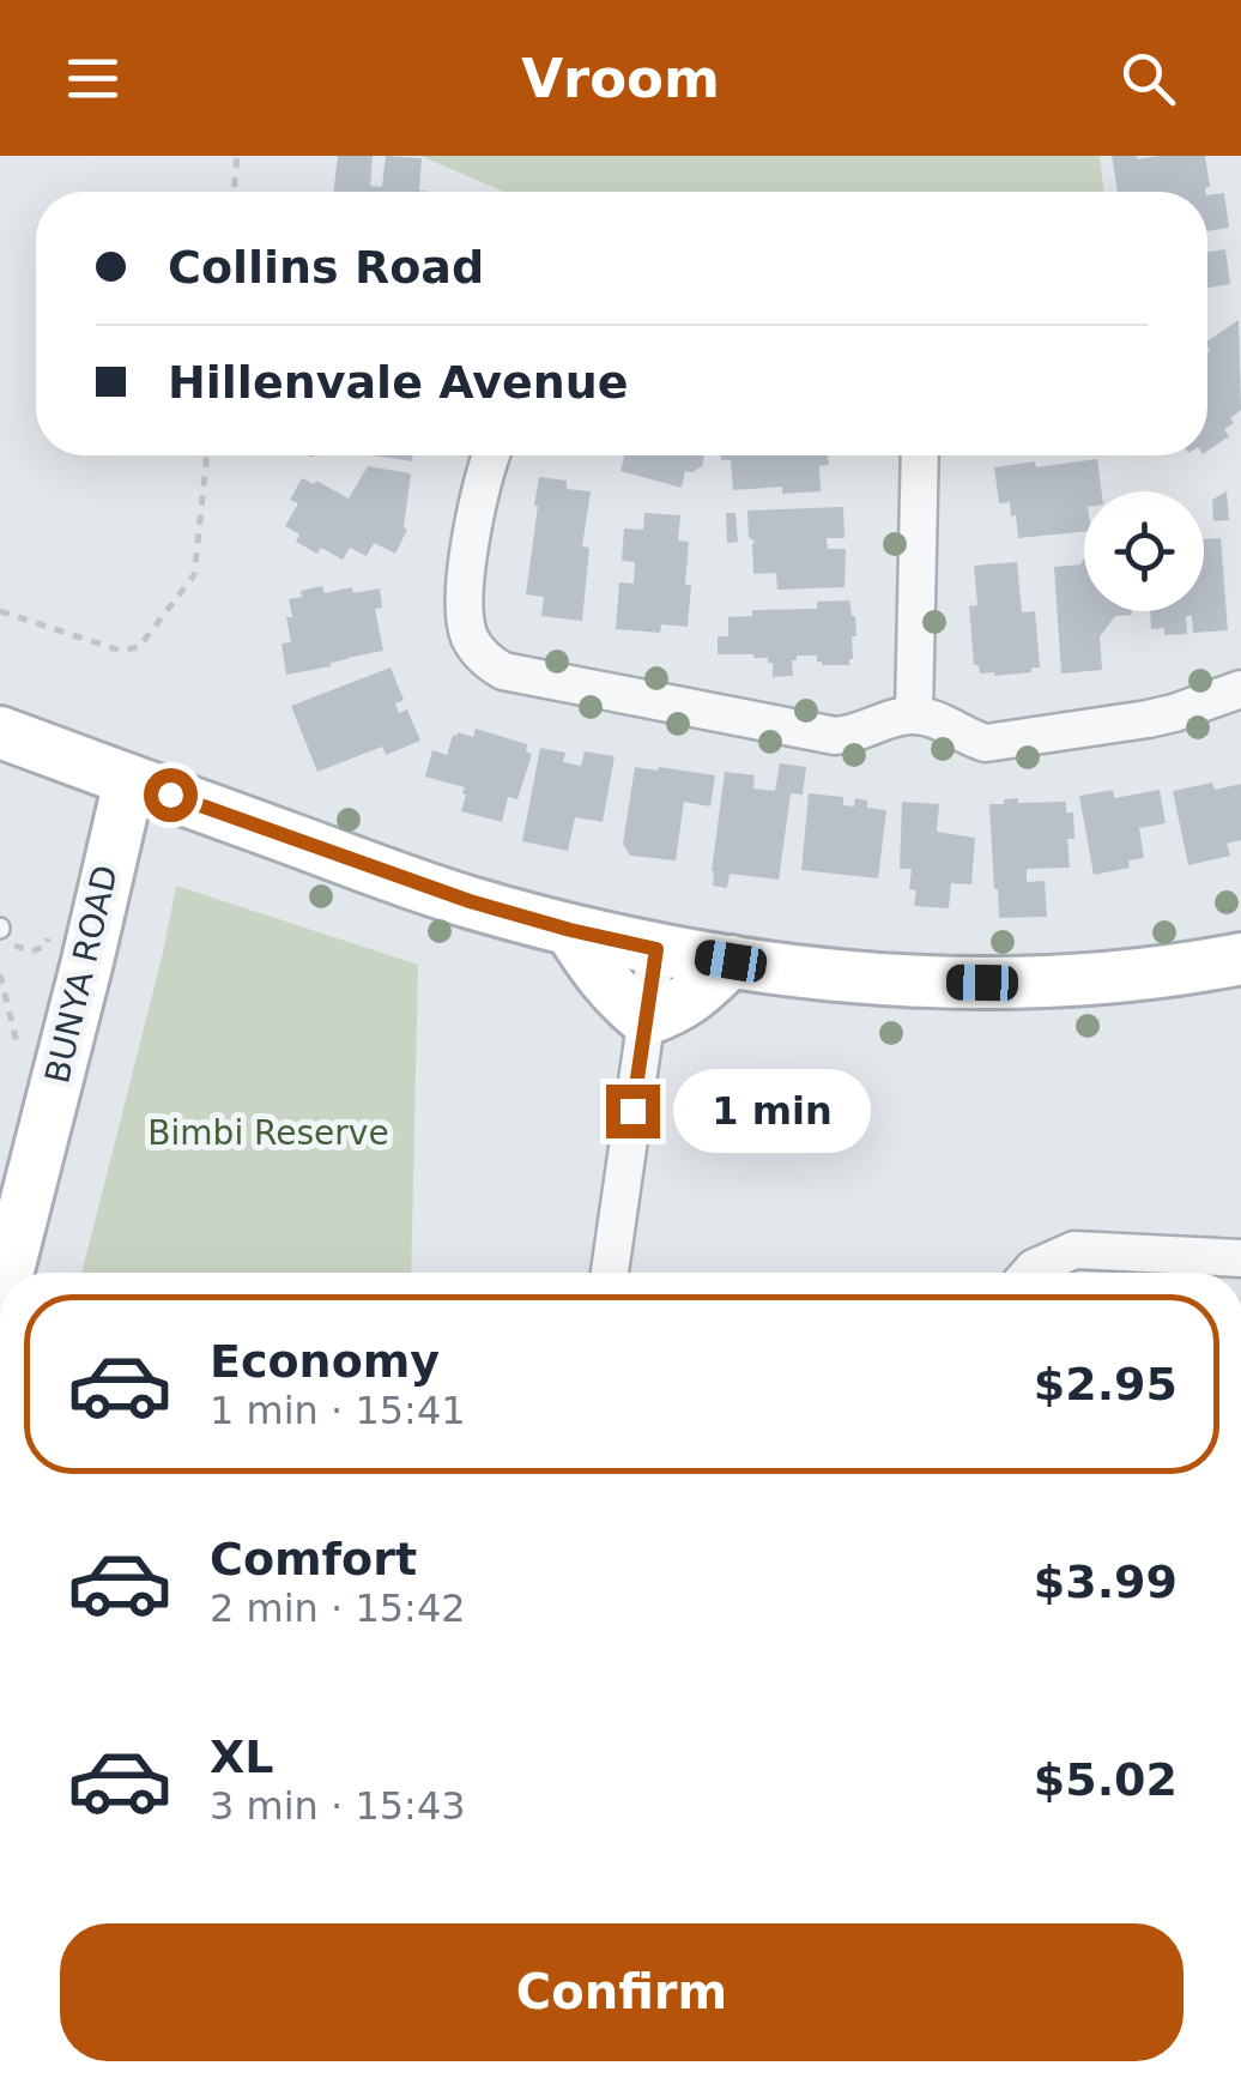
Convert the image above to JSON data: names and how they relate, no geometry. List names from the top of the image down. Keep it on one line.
{"streets":{"main road":["BUNYA ROAD"]},"parks":["Bimbi Reserve"],"page":{"header":"Vroom","banner":["Collins Road","Hillenvale Avenue"],"bubble":"1 min","list":[{"name":"Economy","note":"1 min · 15:41","value":"$2.95"},{"name":"Comfort","note":"2 min · 15:42","value":"$3.99"},{"name":"XL","note":"3 min · 15:43","value":"$5.02"}],"buttons":"Confirm"}}
